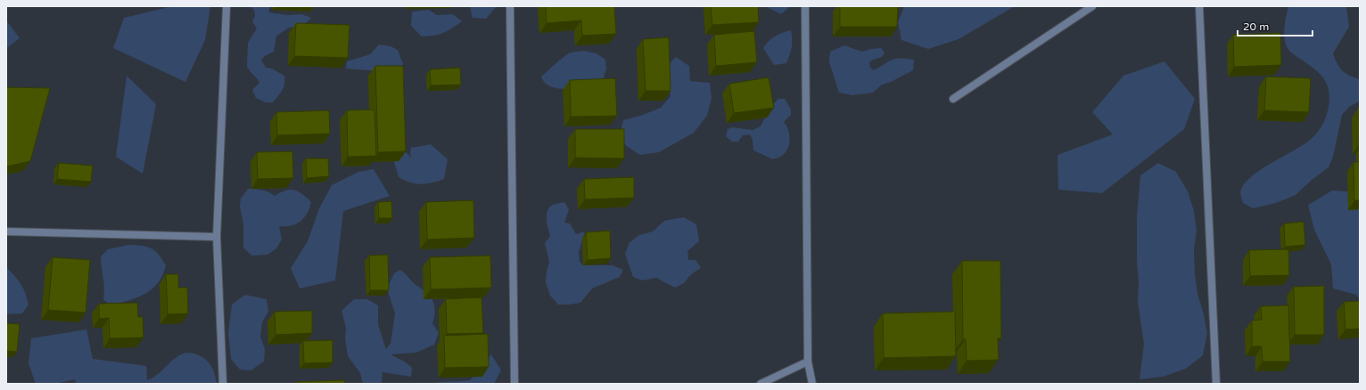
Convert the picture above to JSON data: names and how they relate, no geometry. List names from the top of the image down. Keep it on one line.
{"scale_bar":"20 m"}
